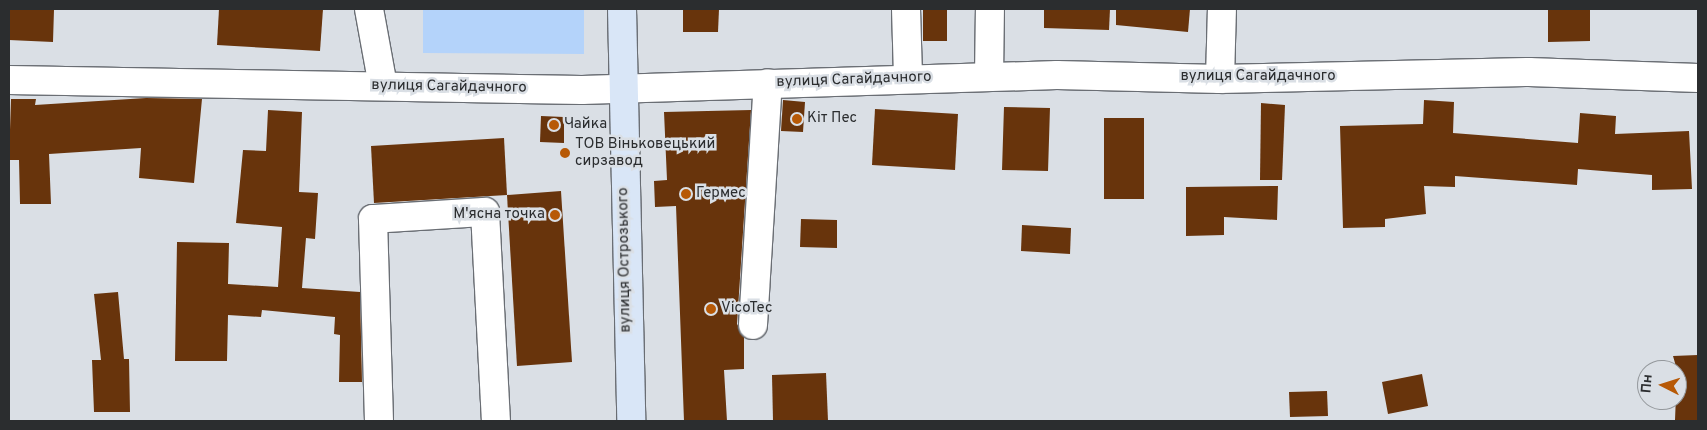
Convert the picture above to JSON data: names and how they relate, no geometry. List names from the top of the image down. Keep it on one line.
{"streets":{"main road":["вулиця Острозького"],"street":["вулиця Сагайдачного"]},"crossings":[["вулиця Сагайдачного","вулиця Острозького"]],"places":["Кіт Пес","Чайка","ТОВ Віньковецький сирзавод","Гермес","М'ясна точка","VicoTec"],"north":"left"}
